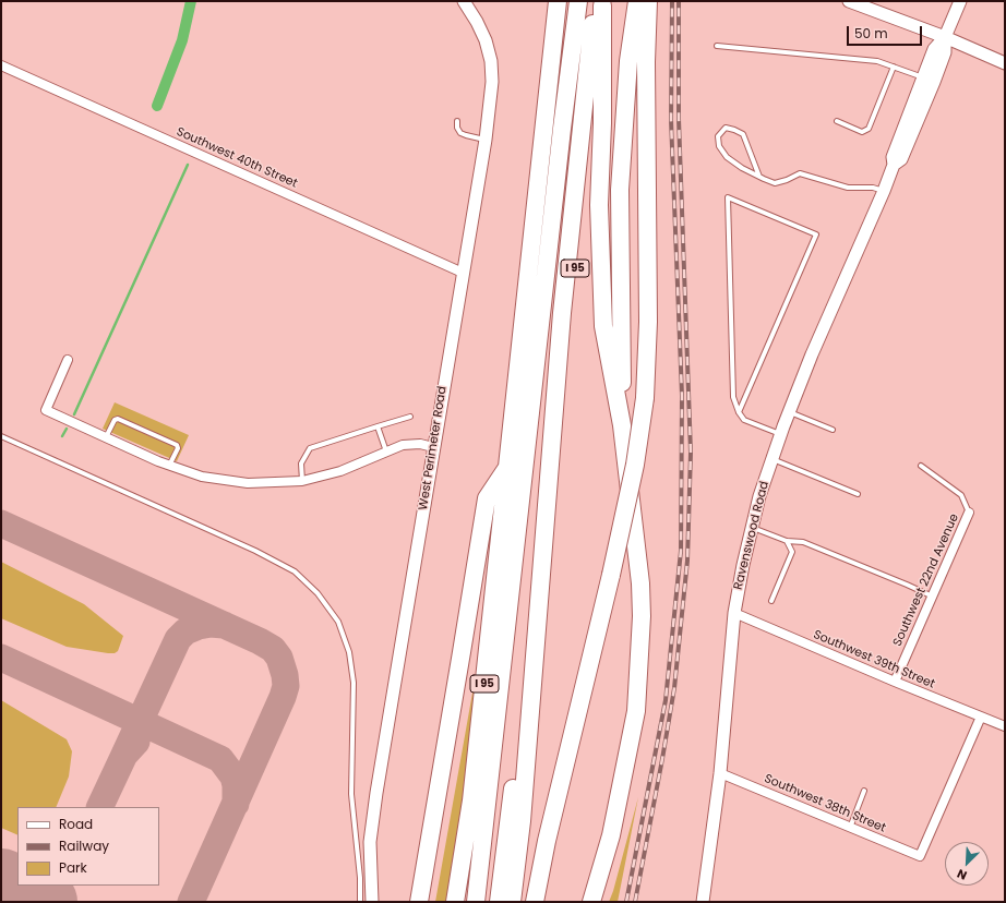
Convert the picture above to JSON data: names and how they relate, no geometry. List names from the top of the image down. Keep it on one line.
{"streets":{"highway":["I 95"],"street":["Southwest 40th Street","West Perimeter Road","Ravenswood Road","Southwest 22nd Avenue","Southwest 39th Street","Southwest 38th Street"]},"crossings":[["Southwest 40th Street","West Perimeter Road"],["Ravenswood Road","Southwest 39th Street"],["Ravenswood Road","Southwest 38th Street"],["Southwest 22nd Avenue","Southwest 39th Street"],["Southwest 39th Street","Southwest 38th Street"]],"legend":["Road","Railway","Park"],"scale_bar":"50 m","north":"bottom left"}
